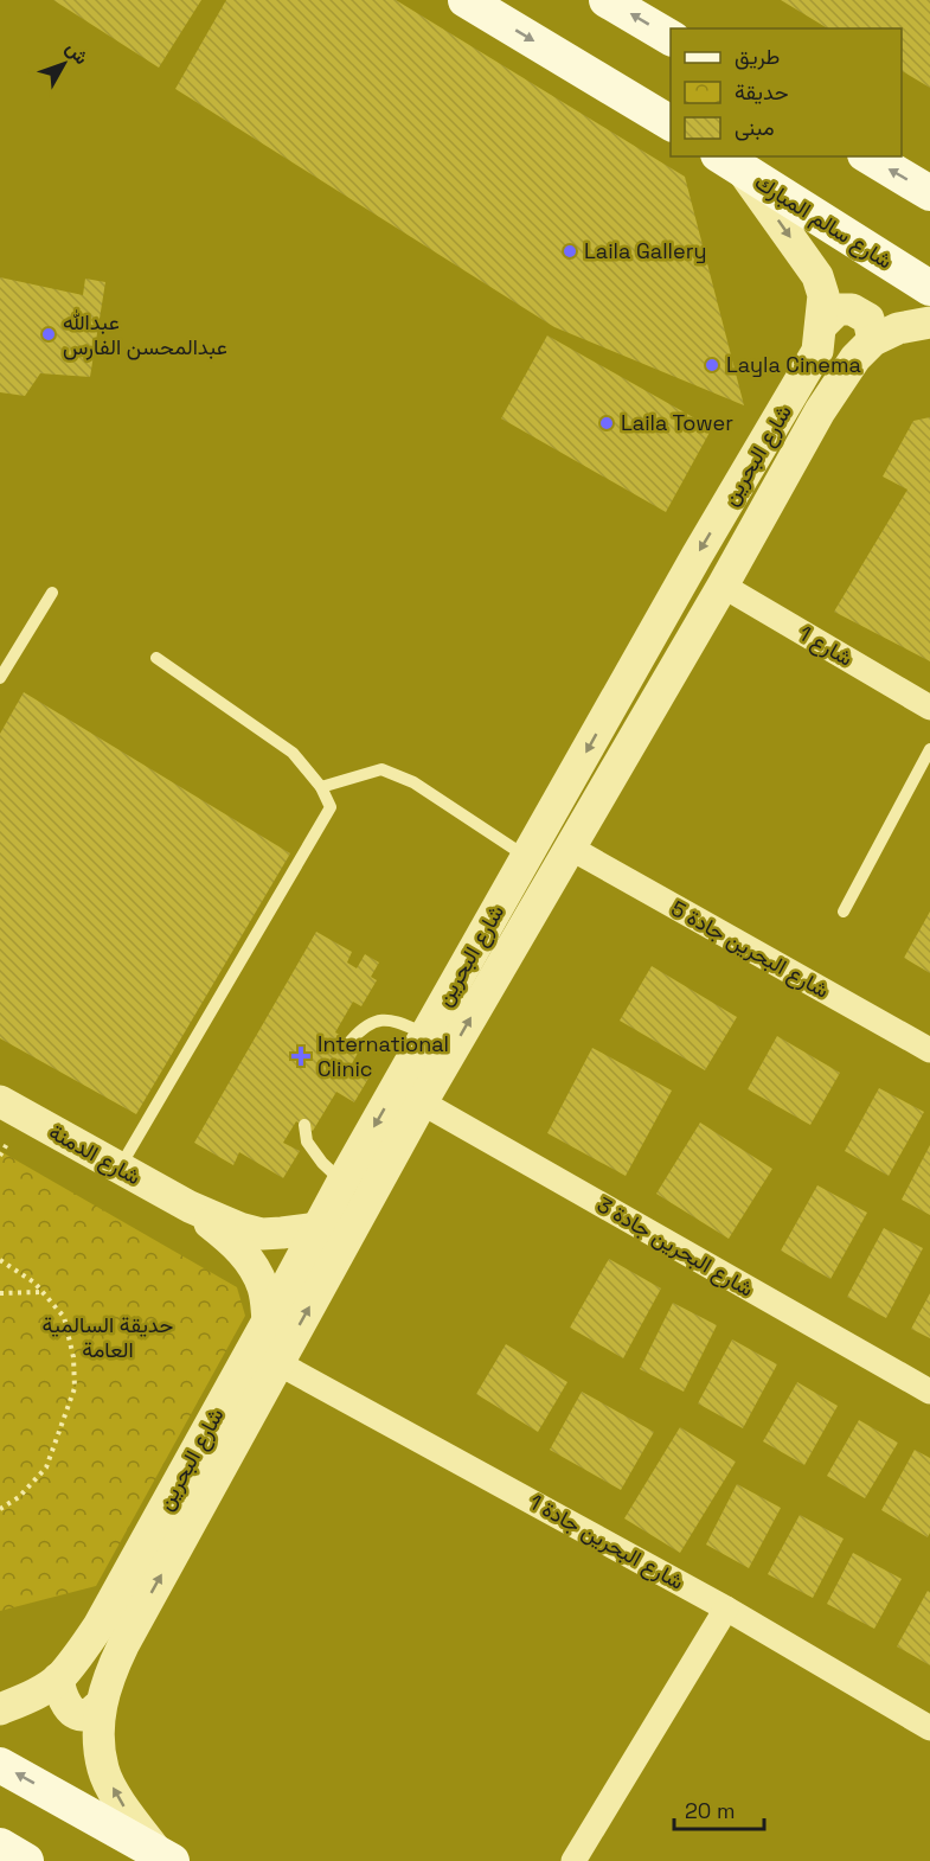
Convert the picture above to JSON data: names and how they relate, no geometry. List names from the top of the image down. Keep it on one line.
{"streets":{"main road":["شارع سالم المبارك"],"street":["شارع البحرين","شارع 1","شارع البحرين جادة 5","شارع الدمنة","شارع البحرين جادة 3","شارع البحرين جادة 1"]},"crossings":[["شارع سالم المبارك","شارع البحرين"],["شارع البحرين","شارع 1"],["شارع البحرين","شارع البحرين جادة 5"],["شارع البحرين","شارع الدمنة"],["شارع البحرين","شارع البحرين جادة 3"],["شارع البحرين","شارع البحرين جادة 1"]],"parks":["حديقة السالمية العامة"],"places":{"other":["Laila Gallery","عبدالله عبدالمحسن الفارس","Layla Cinema","Laila Tower"],"health":["International Clinic"]},"legend":["طريق","حديقة","مبنى"],"scale_bar":"20 m","north":"top right"}
